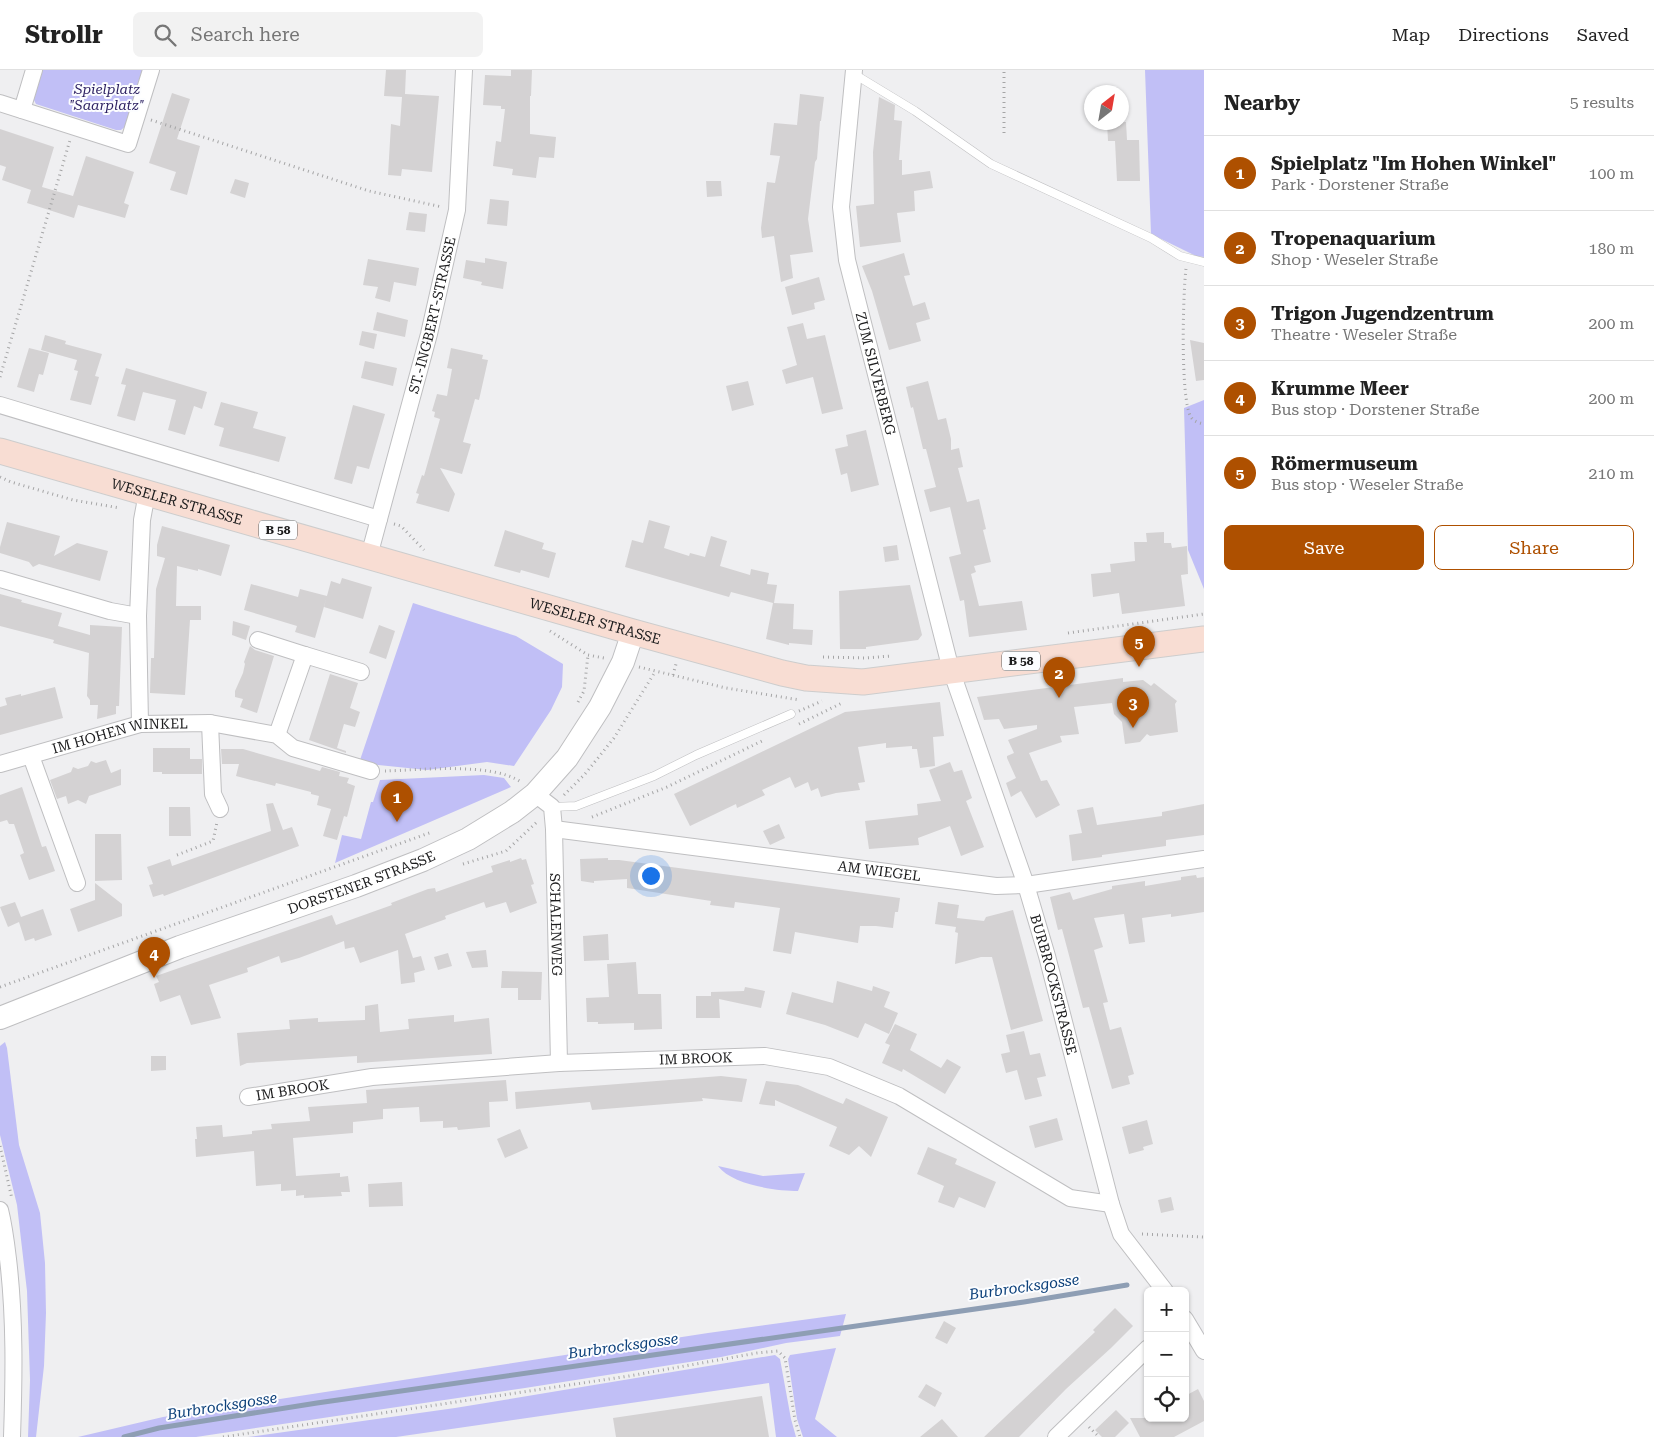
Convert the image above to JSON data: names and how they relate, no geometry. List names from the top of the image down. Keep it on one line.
{"streets":{"main road":["WESELER STRASSE","B 58","DORSTENER STRASSE"],"street":["ST.-INGBERT-STRASSE","ZUM SILVERBERG","IM HOHEN WINKEL","AM WIEGEL","SCHALENWEG","BURBROCKSTRASSE","IM BROOK"]},"crossings":[["ST.-INGBERT-STRASSE","WESELER STRASSE"],["ZUM SILVERBERG","WESELER STRASSE"],["ZUM SILVERBERG","BURBROCKSTRASSE"],["WESELER STRASSE","DORSTENER STRASSE"],["WESELER STRASSE","BURBROCKSTRASSE"],["AM WIEGEL","SCHALENWEG"],["AM WIEGEL","BURBROCKSTRASSE"],["DORSTENER STRASSE","SCHALENWEG"],["SCHALENWEG","IM BROOK"],["BURBROCKSTRASSE","IM BROOK"]],"water":["Burbrocksgosse"],"parks":["Spielplatz \"Saarplatz\""],"north":"top right","page":{"header":"Strollr","search":"Search here","nav":["Map","Directions","Saved"],"heading":["Nearby","5 results"],"list":[{"mark":"1","name":"Spielplatz \"Im Hohen Winkel\"","note":"Park · Dorstener Straße","value":"100 m"},{"mark":"2","name":"Tropenaquarium","note":"Shop · Weseler Straße","value":"180 m"},{"mark":"3","name":"Trigon Jugendzentrum","note":"Theatre · Weseler Straße","value":"200 m"},{"mark":"4","name":"Krumme Meer","note":"Bus stop · Dorstener Straße","value":"200 m"},{"mark":"5","name":"Römermuseum","note":"Bus stop · Weseler Straße","value":"210 m"}],"buttons":["Save","Share"],"pins":["5","2","3","1","4"],"map_buttons":["+","−"]}}
